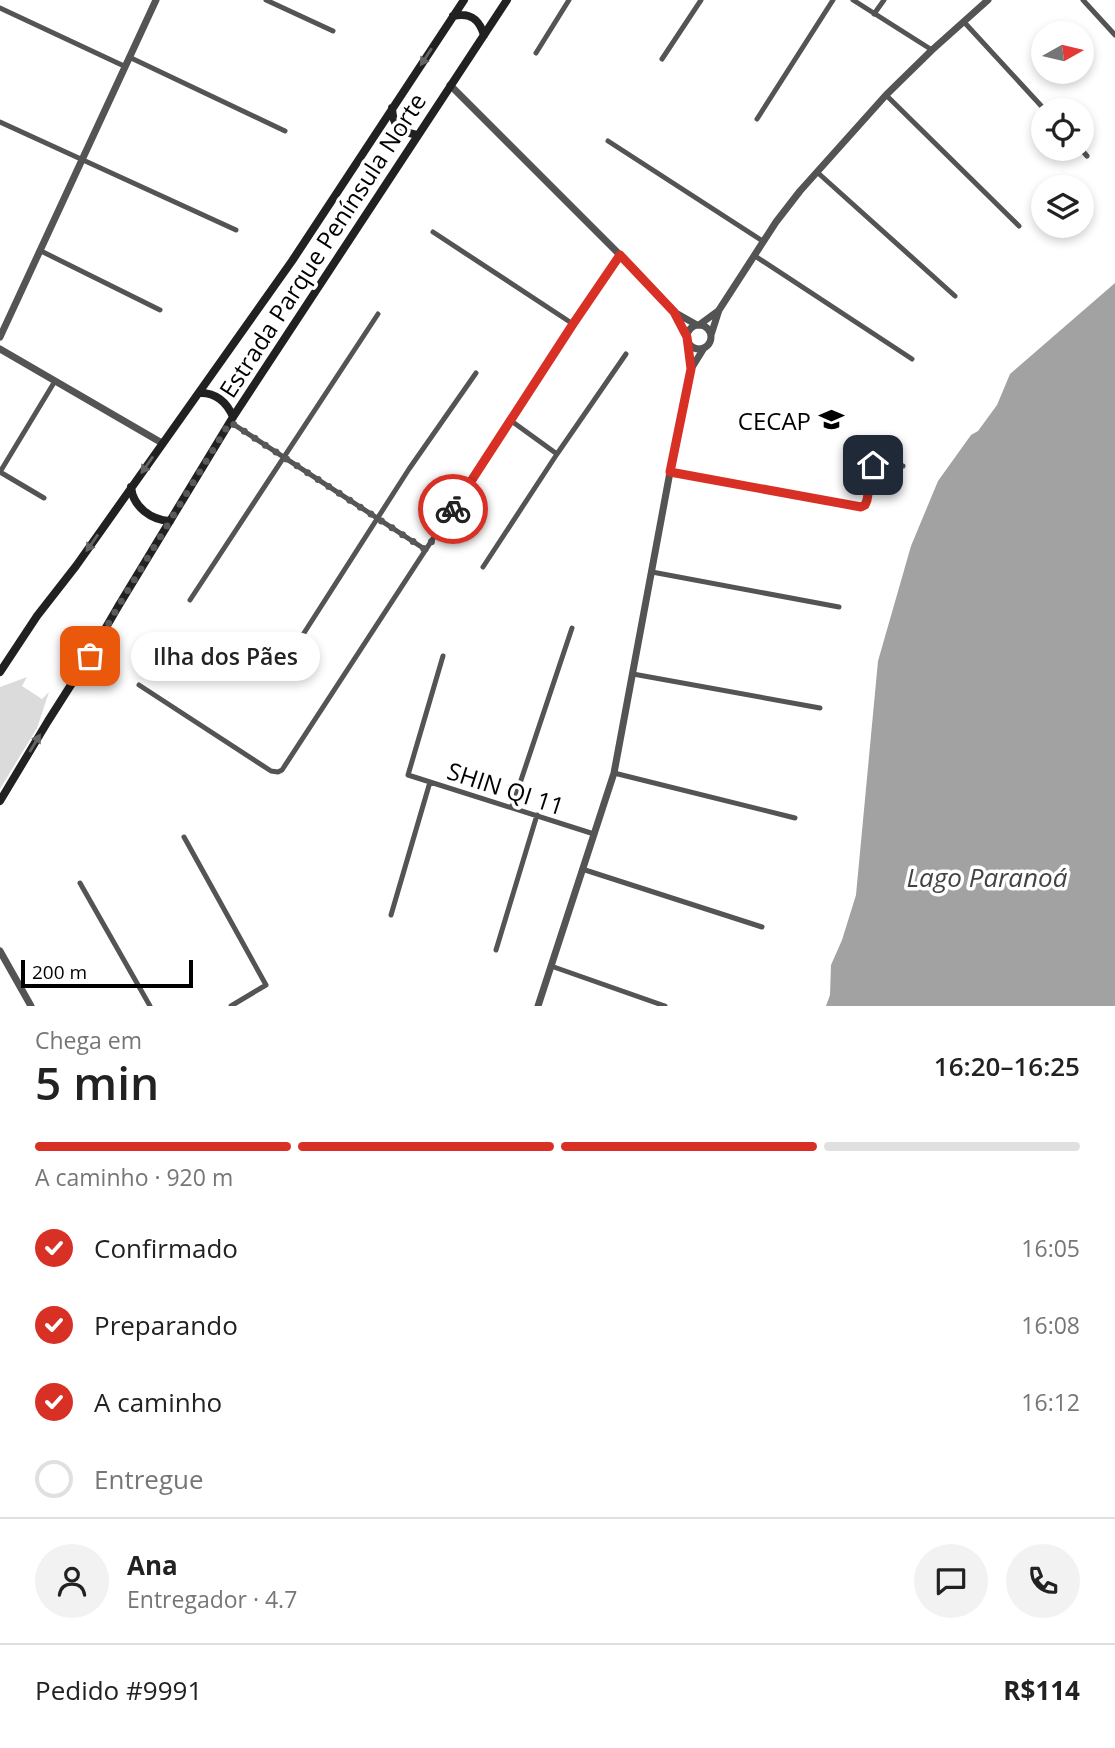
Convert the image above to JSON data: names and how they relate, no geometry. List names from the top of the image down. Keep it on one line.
{"streets":{"main road":["Estrada Parque Península Norte"],"street":["SHIN QI 11"]},"water":["Lago Paranoá"],"places":{"school or university":["CECAP"],"other":["Ilha dos Pães"]},"scale_bar":"200 m","north":"right","page":{"bubble":"Ilha dos Pães","scale":"200 m","heading":["5 min","Chega em","16:20–16:25"],"panel":["Ana","Entregador · 4.7","Pedido #9991","R$114"],"bar":"A caminho · 920 m","list":[["Confirmado","16:05"],["Preparando","16:08"],["A caminho","16:12"],"Entregue"]}}
